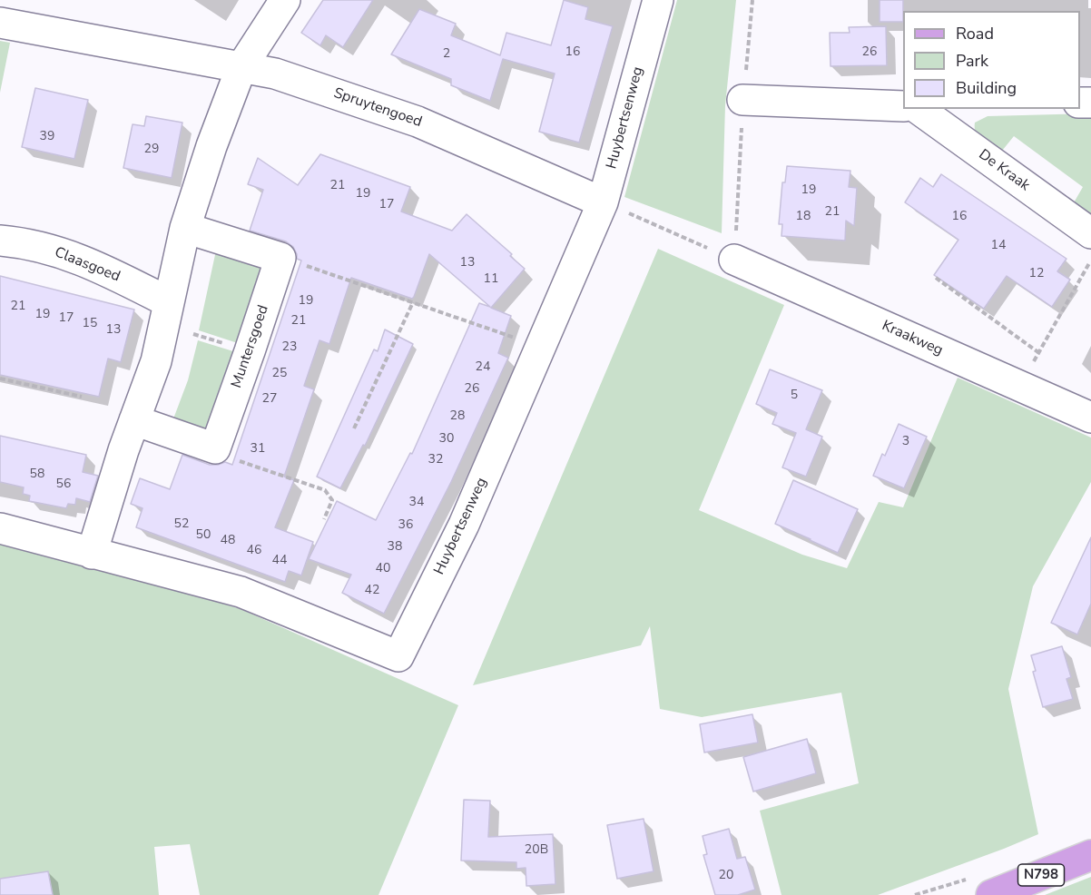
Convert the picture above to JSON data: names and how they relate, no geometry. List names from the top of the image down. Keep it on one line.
{"streets":{"main road":["N798"],"street":["Spruytengoed","Huybertsenweg","De Kraak","Claasgoed","Kraakweg","Muntersgoed"]},"crossings":[["Spruytengoed","Huybertsenweg"]],"house_numbers":["16","26","2","39","29","21","19","19","17","21","18","16","14","13","12","11","19","21","19","17","21","15","13","23","24","25","26","5","27","28","30","3","31","32","58","56","34","52","36","50","48","38","46","44","40","42","20B","20"],"legend":["Road","Park","Building"]}
